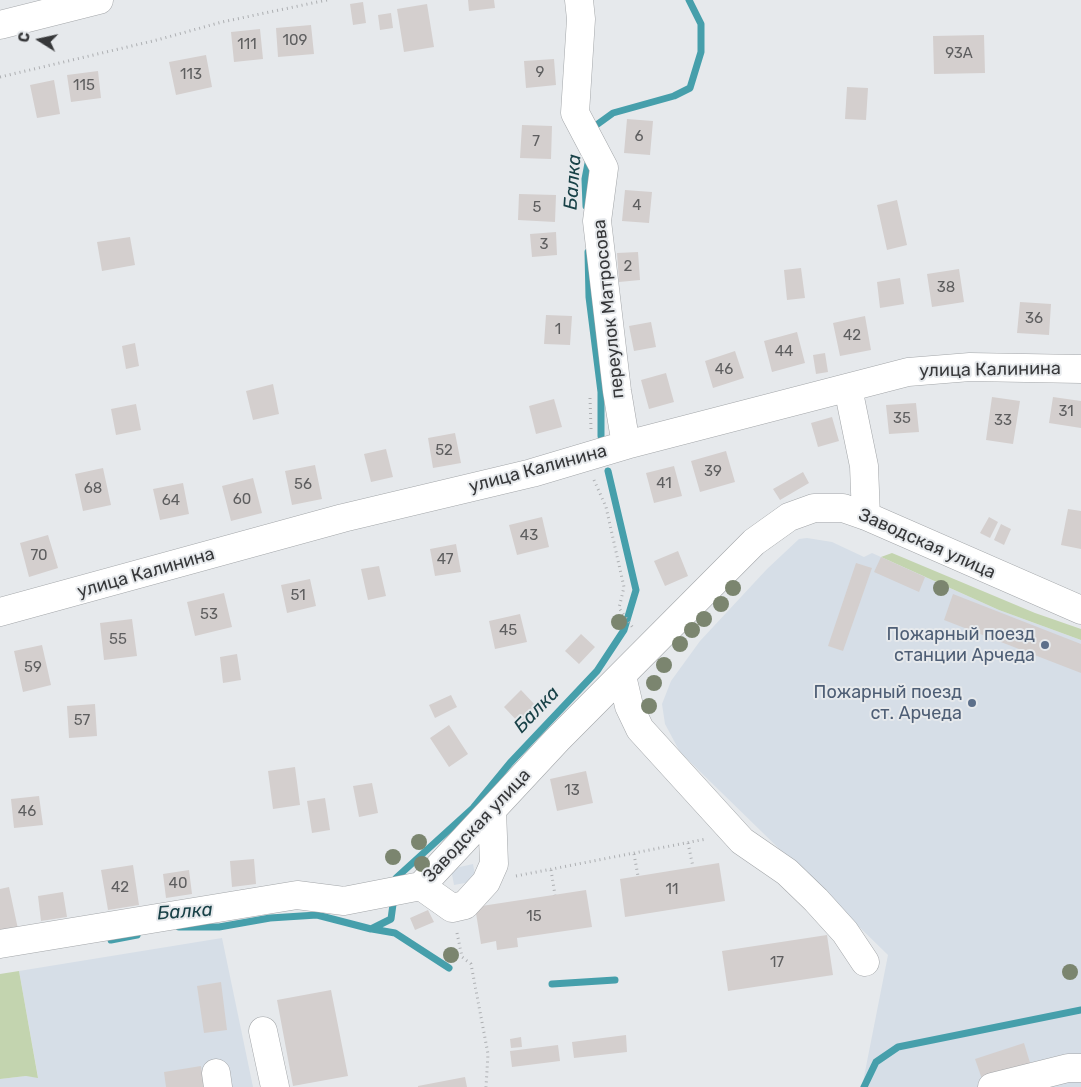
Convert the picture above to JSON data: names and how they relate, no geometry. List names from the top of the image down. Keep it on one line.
{"streets":{"street":["переулок Матросова","улица Калинина","Заводская улица"]},"crossings":[["переулок Матросова","улица Калинина"]],"water":["Балка"],"places":["Пожарный поезд станции Арчеда","Пожарный поезд ст. Арчеда"],"house_numbers":["109","111","93А","9","113","115","6","7","4","5","3","2","38","36","1","42","44","46","31","35","33","52","39","41","56","68","60","64","43","70","47","51","53","45","55","59","57","13","46","40","42","11","15","17"],"north":"left"}
